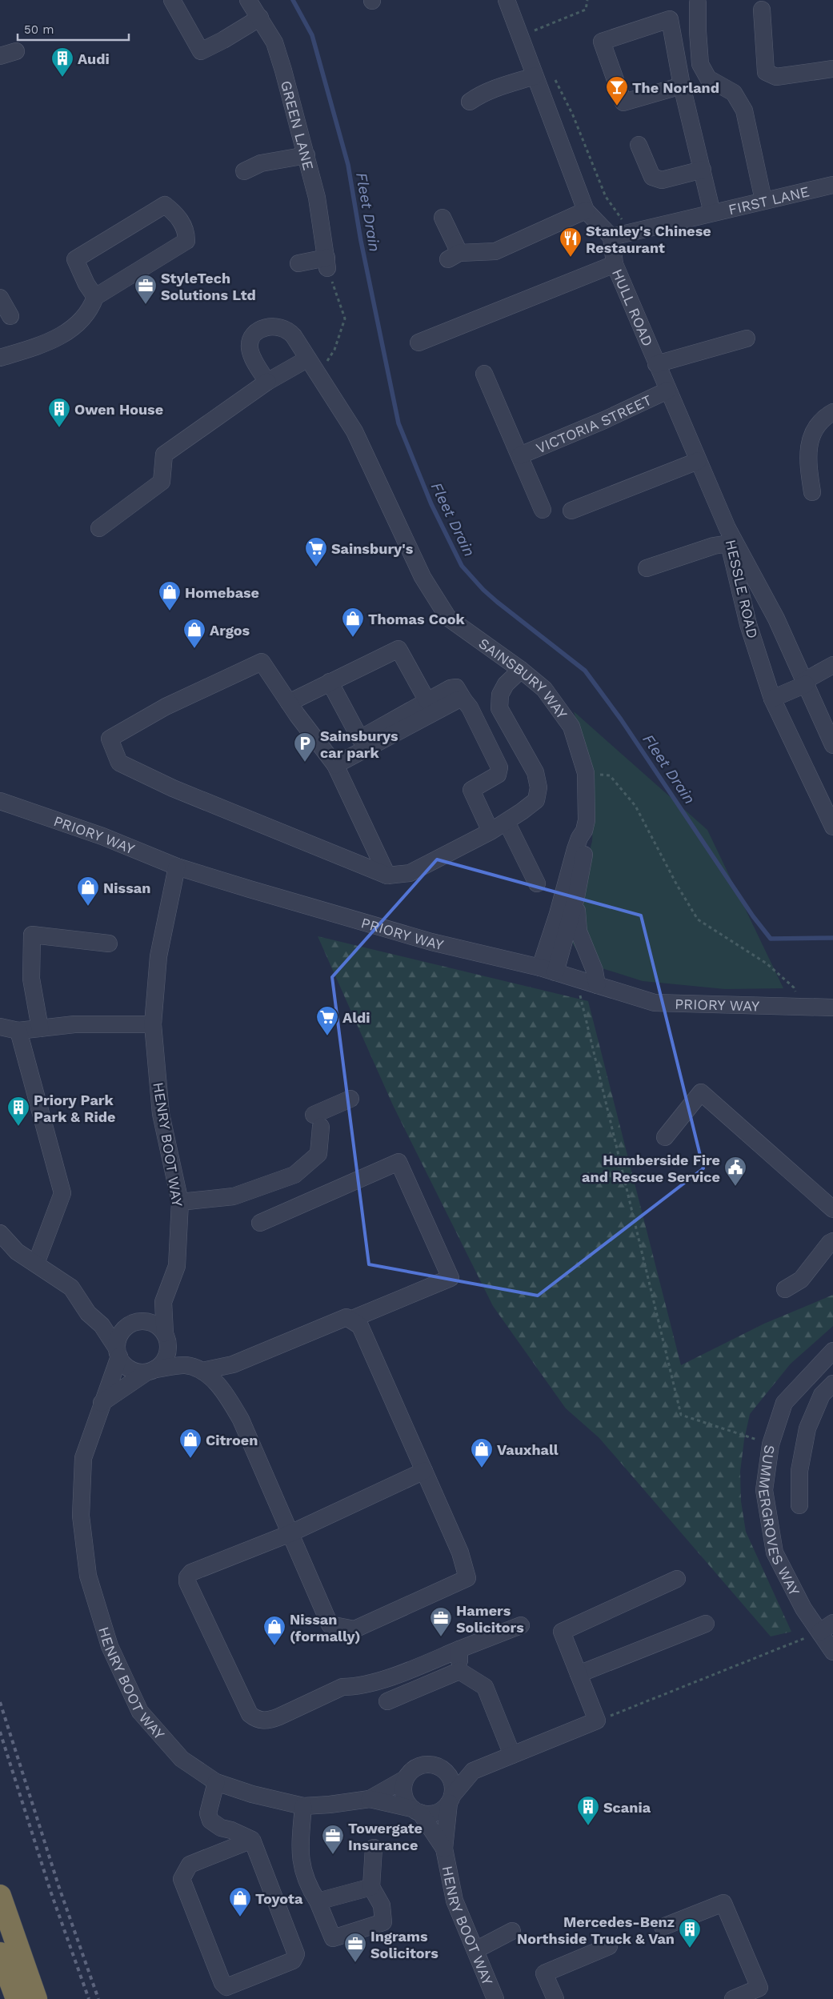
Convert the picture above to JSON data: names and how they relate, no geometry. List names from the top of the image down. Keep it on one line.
{"streets":{"street":["GREEN LANE","FIRST LANE","HULL ROAD","VICTORIA STREET","HESSLE ROAD","SAINSBURY WAY","PRIORY WAY","HENRY BOOT WAY","SUMMERGROVES WAY"]},"crossings":[["FIRST LANE","HULL ROAD"],["HULL ROAD","VICTORIA STREET"],["HULL ROAD","HESSLE ROAD"],["SAINSBURY WAY","PRIORY WAY"],["PRIORY WAY","HENRY BOOT WAY"]],"water":["Fleet Drain"],"places":{"building":["Audi","Owen House","Priory Park Park & Ride","Scania","Mercedes-Benz Northside Truck & Van"],"bar":["The Norland"],"restaurant":["Stanley's Chinese Restaurant"],"office":["StyleTech Solutions Ltd","Hamers Solicitors","Towergate Insurance","Ingrams Solicitors"],"supermarket":["Sainsbury's","Aldi"],"shop":["Homebase","Thomas Cook","Argos","Nissan","Citroen","Vauxhall","Nissan (formally)","Toyota"],"parking":["Sainsburys car park"],"public building":["Humberside Fire and Rescue Service"]},"scale_bar":"50 m"}
